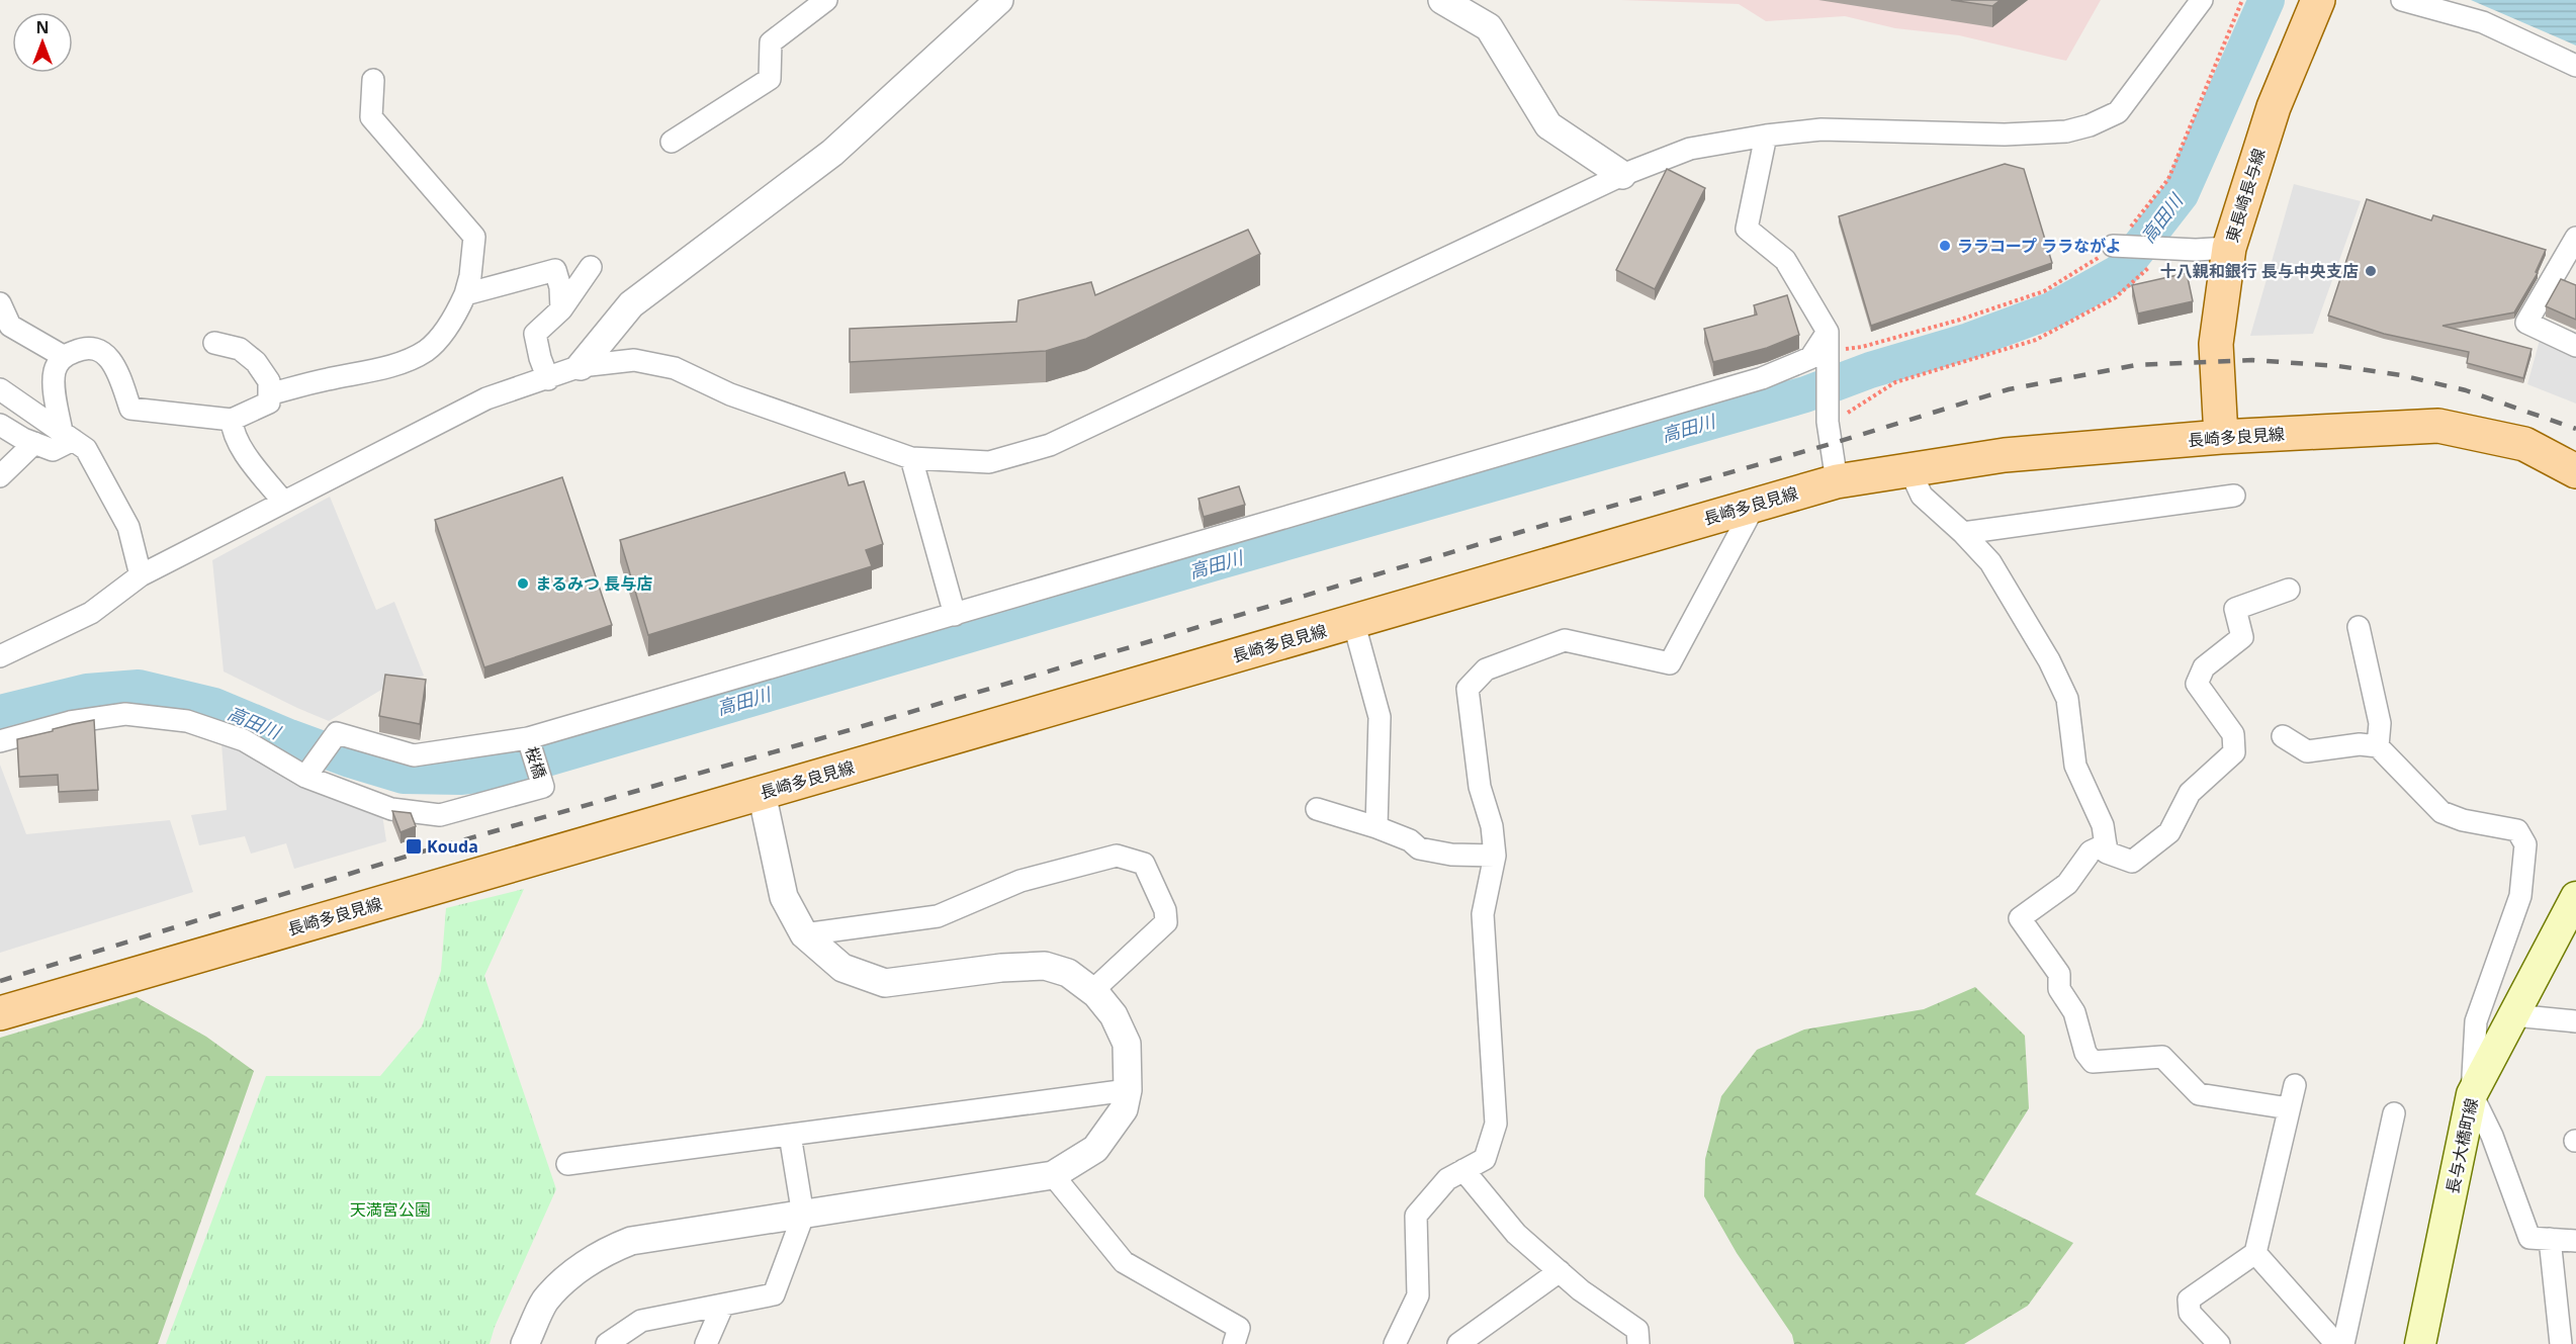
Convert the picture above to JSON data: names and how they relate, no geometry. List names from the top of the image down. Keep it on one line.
{"streets":{"main road":["東長崎長与線","長崎多良見線","長与大橋町線"],"street":["桜橋"]},"crossings":[["東長崎長与線","長崎多良見線"]],"water":["高田川"],"parks":["天満宮公園"],"places":{"other":["ララコープ ララながよ","十八親和銀行 長与中央支店","まるみつ 長与店"],"transit":["Kouda"]},"north":"top"}
